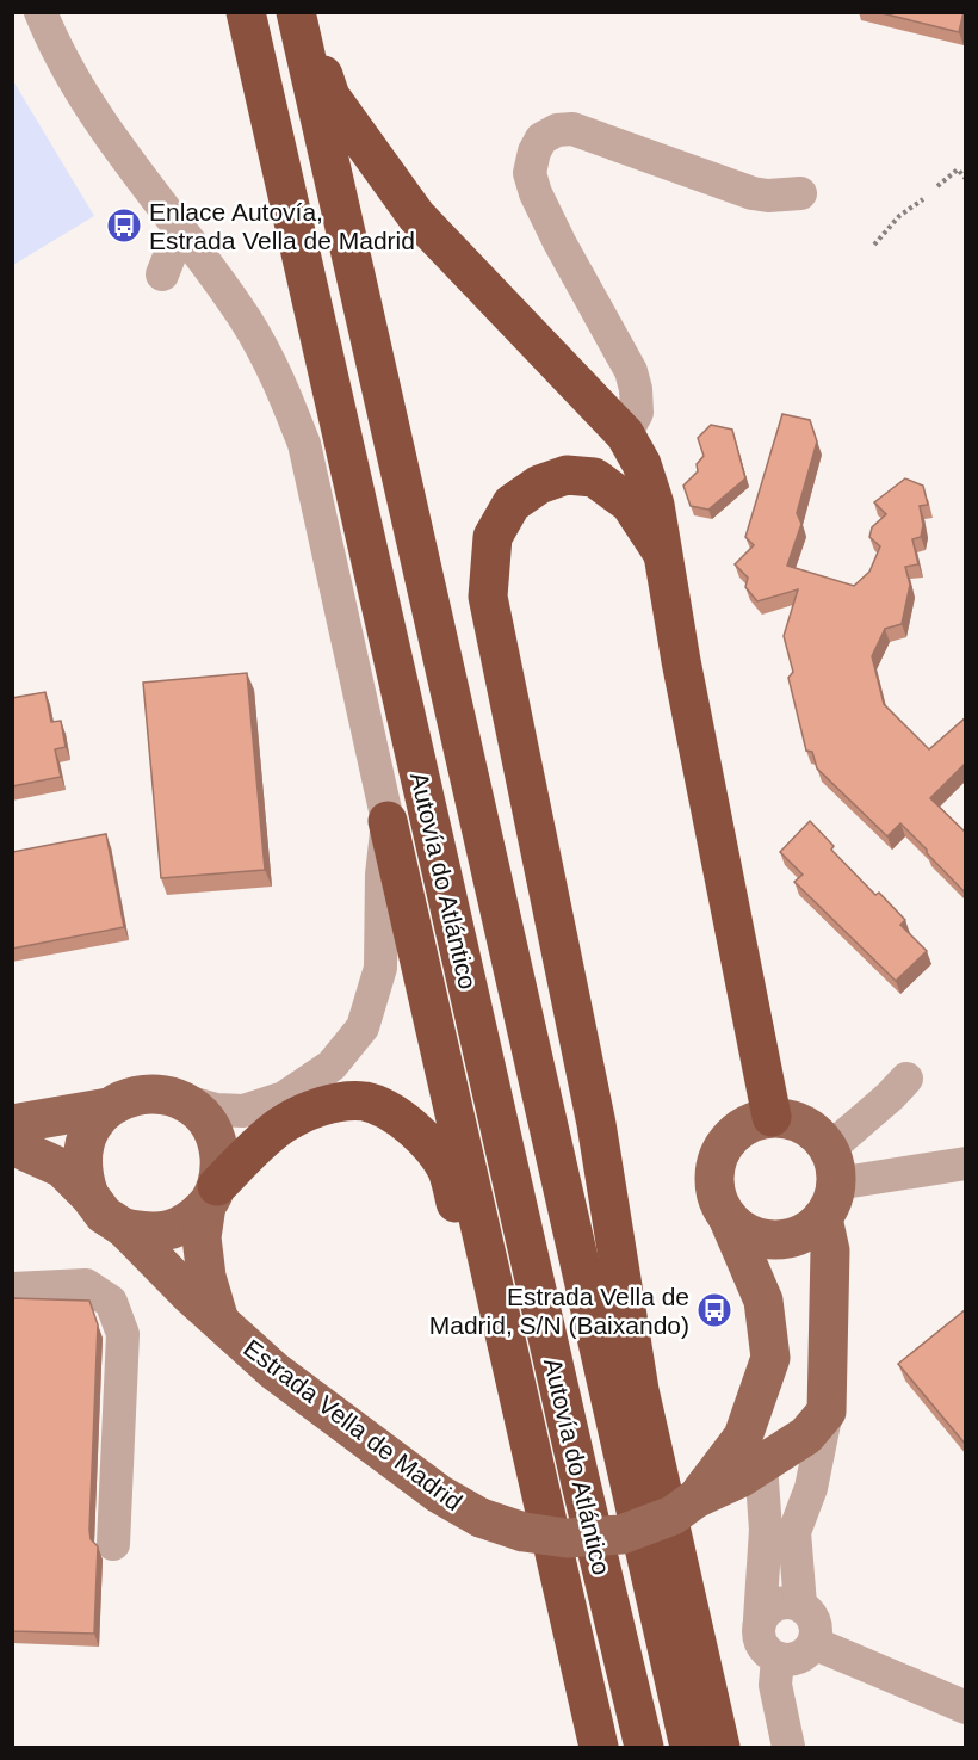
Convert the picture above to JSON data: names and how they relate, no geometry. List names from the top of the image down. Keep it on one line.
{"streets":{"highway":["Autovía do Atlántico"],"main road":["Estrada Vella de Madrid"]},"places":{"bus stop":["Enlace Autovía, Estrada Vella de Madrid","Estrada Vella de Madrid, S/N (Baixando)"]}}
